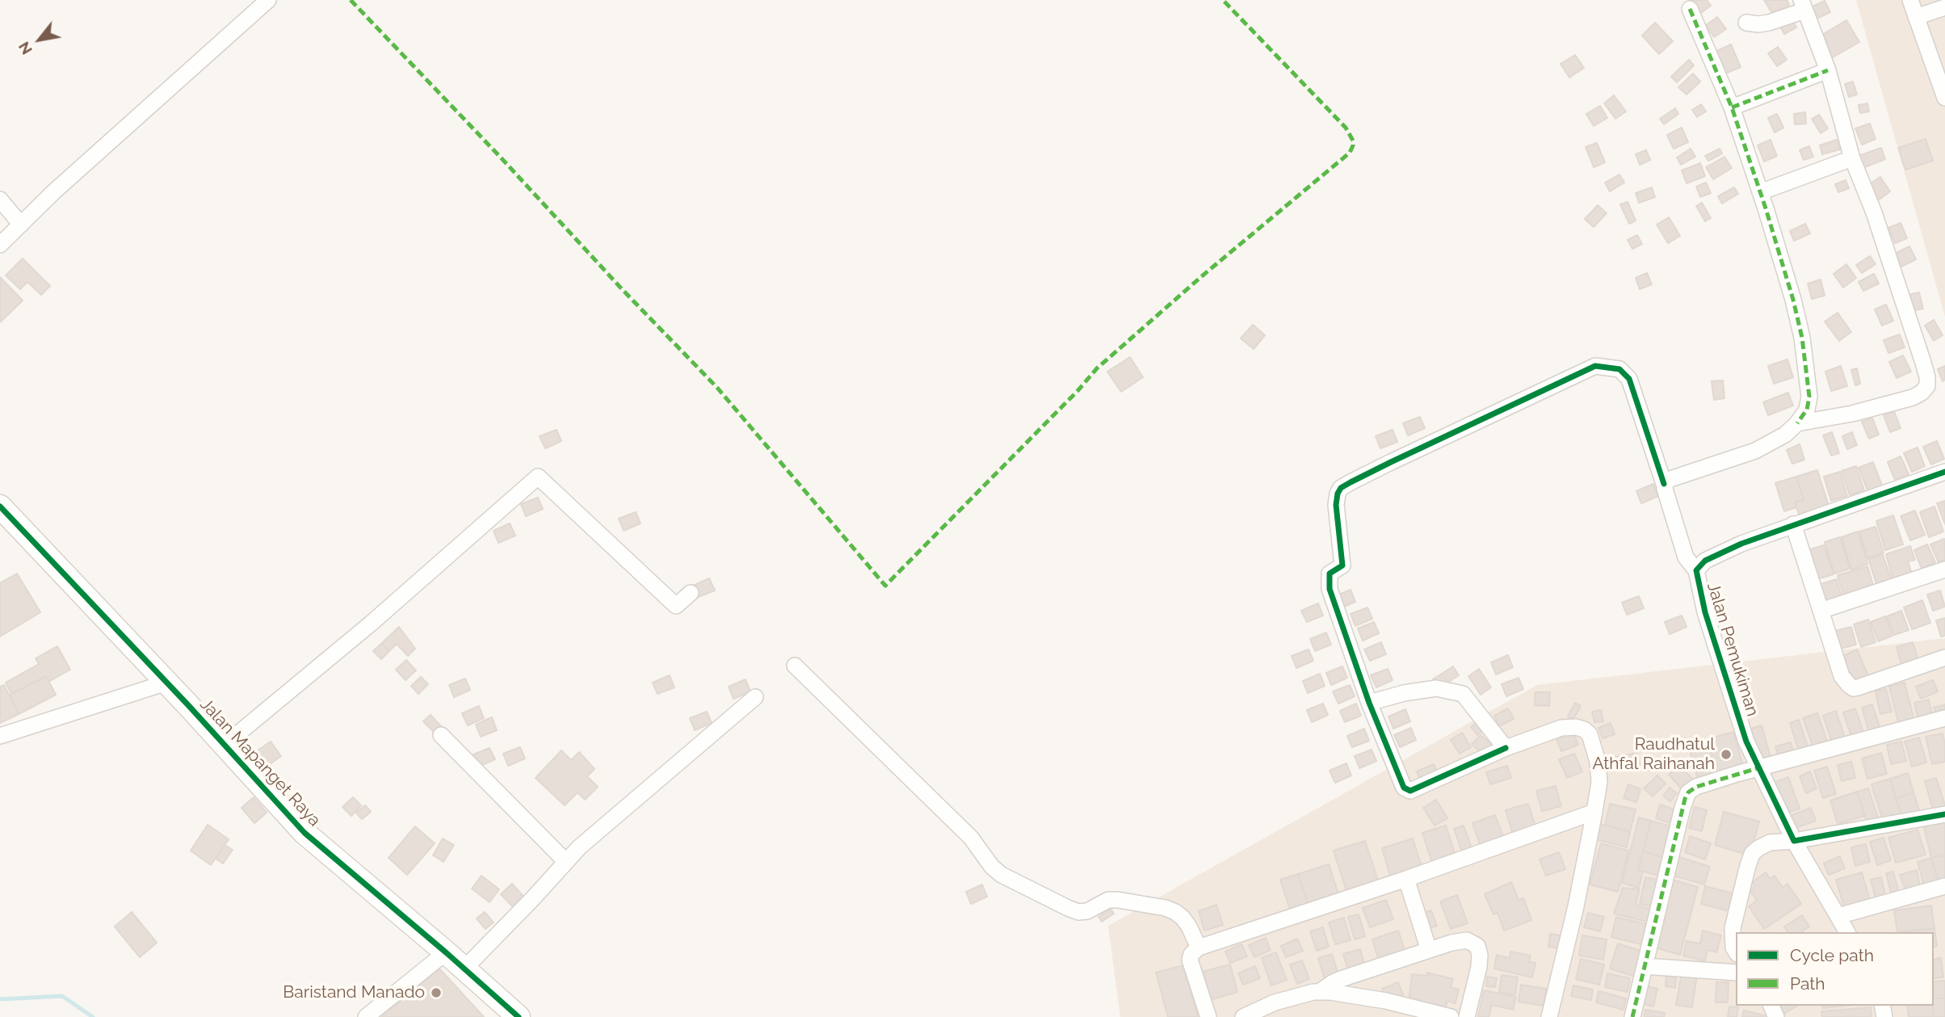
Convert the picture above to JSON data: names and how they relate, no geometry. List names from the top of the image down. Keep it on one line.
{"streets":{"street":["Jalan Pemukiman","Jalan Mapanget Raya"]},"places":["Raudhatul Athfal Raihanah","Baristand Manado"],"legend":["Cycle path","Path"],"north":"bottom left"}
